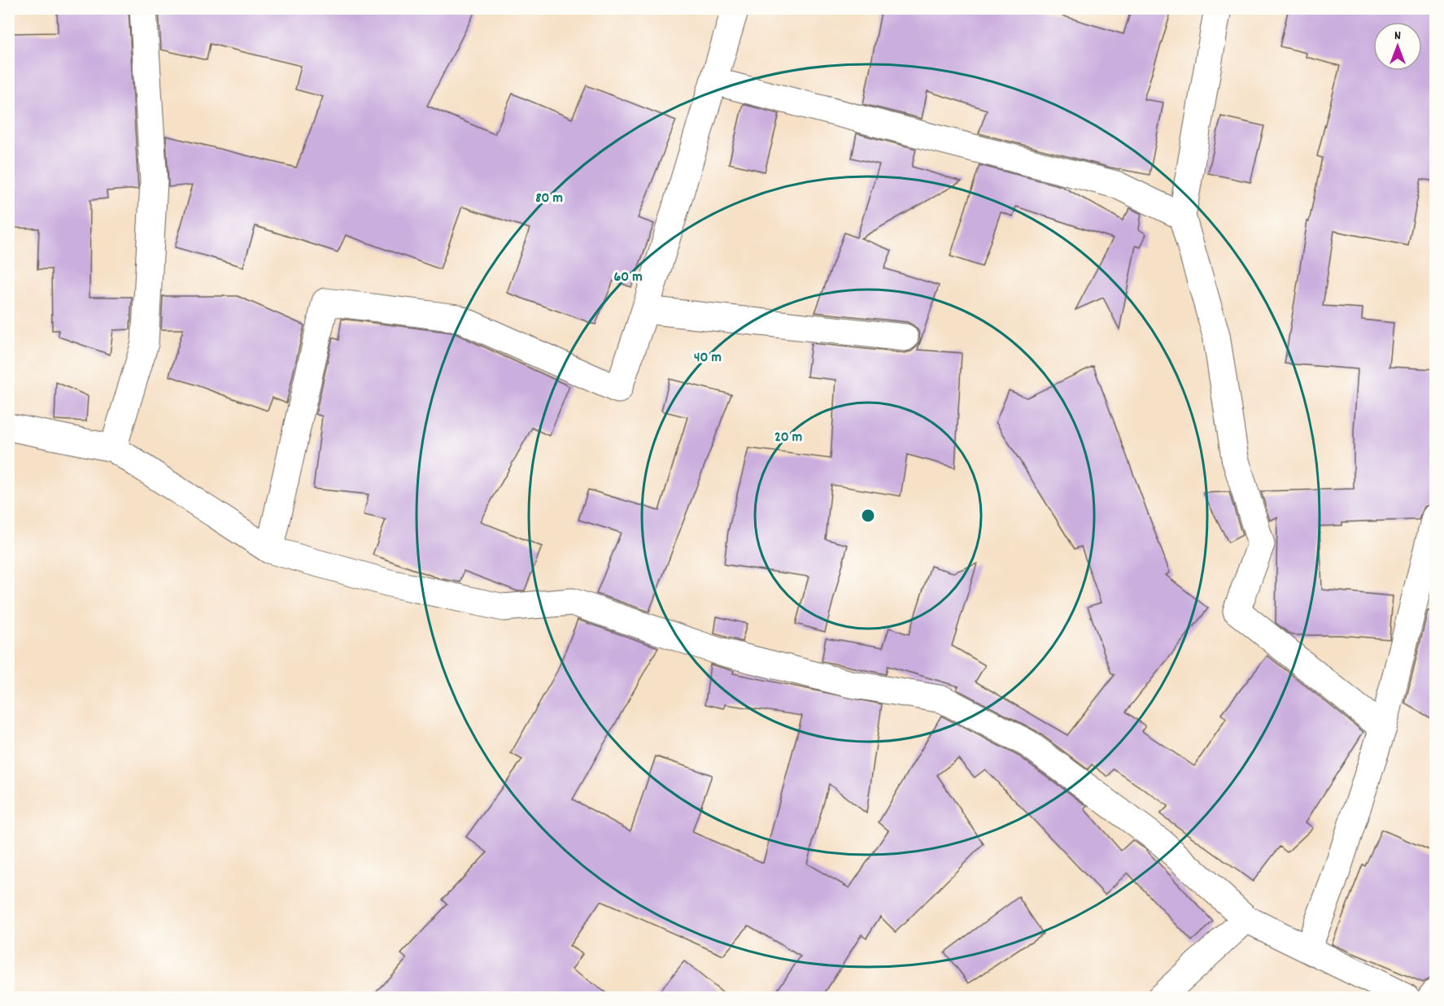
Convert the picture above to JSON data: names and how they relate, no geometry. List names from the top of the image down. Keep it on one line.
{"north":"top","rings":["80 m","60 m","40 m","20 m"]}
